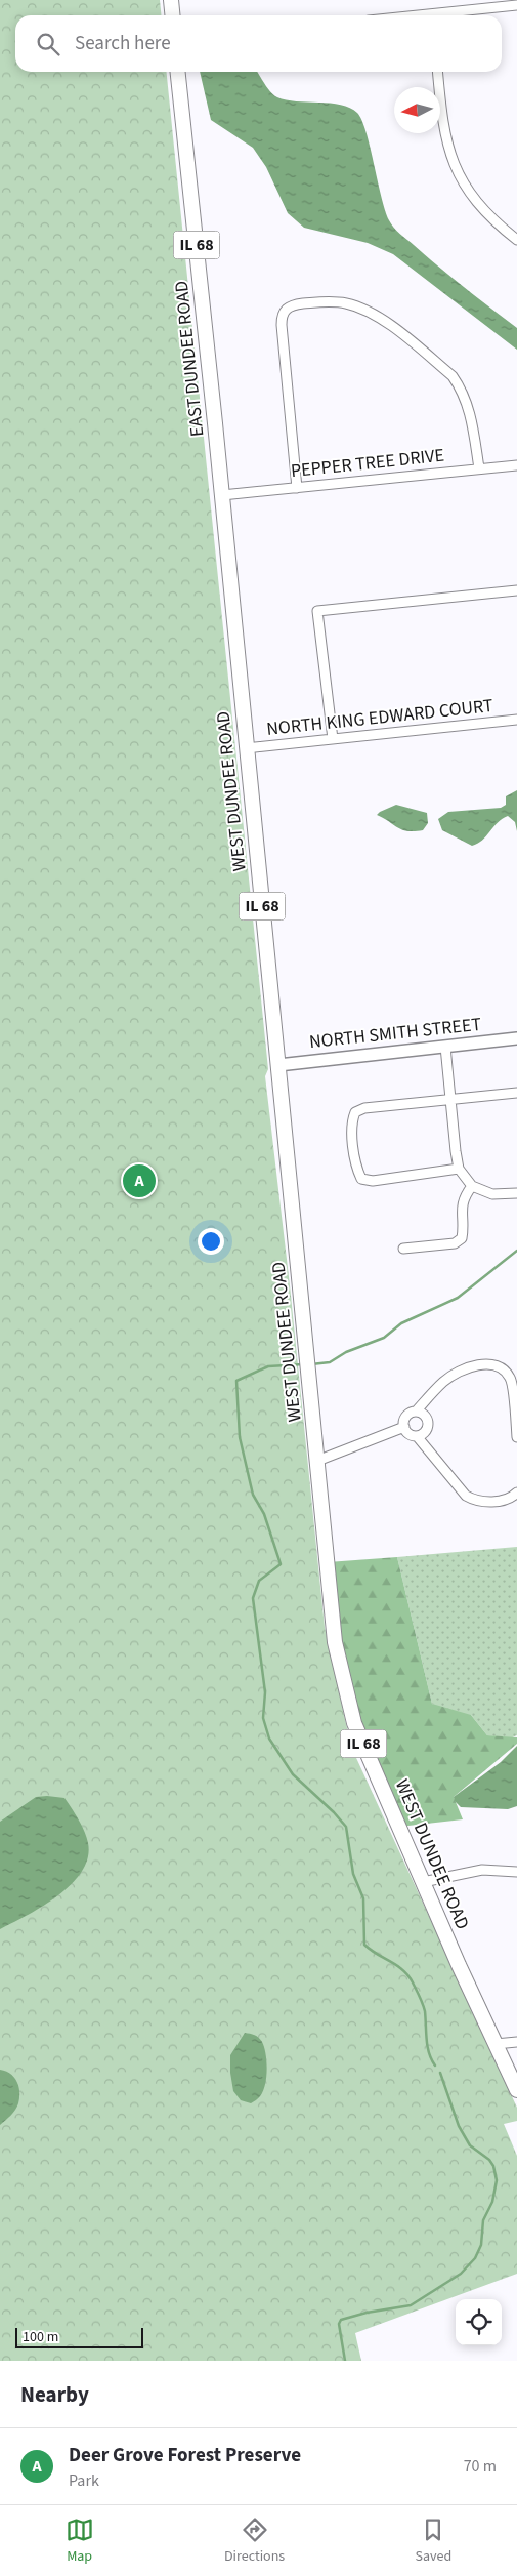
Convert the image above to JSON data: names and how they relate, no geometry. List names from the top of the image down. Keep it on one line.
{"streets":{"main road":["IL 68","EAST DUNDEE ROAD","WEST DUNDEE ROAD"],"street":["PEPPER TREE DRIVE","NORTH KING EDWARD COURT","NORTH SMITH STREET"]},"crossings":[["EAST DUNDEE ROAD","PEPPER TREE DRIVE"],["EAST DUNDEE ROAD","WEST DUNDEE ROAD"],["NORTH KING EDWARD COURT","WEST DUNDEE ROAD"],["WEST DUNDEE ROAD","NORTH SMITH STREET"]],"scale_bar":"100 m","north":"left","page":{"search":"Search here","pins":"A","scale":"100 m","heading":"Nearby","list":[{"mark":"A","name":"Deer Grove Forest Preserve","note":"Park","value":"70 m"}],"nav":["Map","Directions","Saved"]}}
